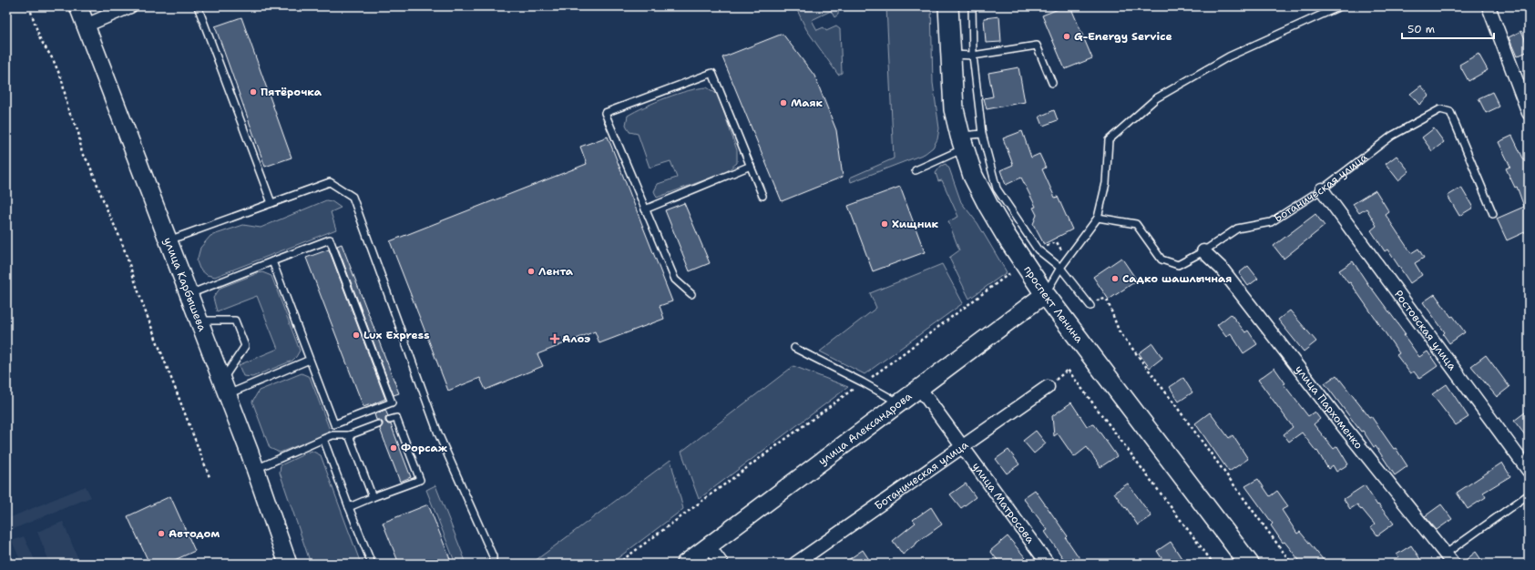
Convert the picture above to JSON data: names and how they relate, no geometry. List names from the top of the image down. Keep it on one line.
{"streets":{"main road":["проспект Ленина"],"street":["Ботаническая улица","улица Карбышева","Ростовская улица","улица Пархоменко","улица Александрова","улица Матросова"]},"crossings":[["Ботаническая улица","Ростовская улица"],["Ботаническая улица","улица Пархоменко"],["Ботаническая улица","улица Матросова"],["проспект Ленина","улица Александрова"],["улица Александрова","улица Матросова"]],"places":{"other":["G-Energy Service","Пятёрочка","Маяк","Хищник","Лента","Садко шашлычная","Lux Express","Форсаж","Автодом"],"health":["Алоэ"]},"scale_bar":"50 m"}
